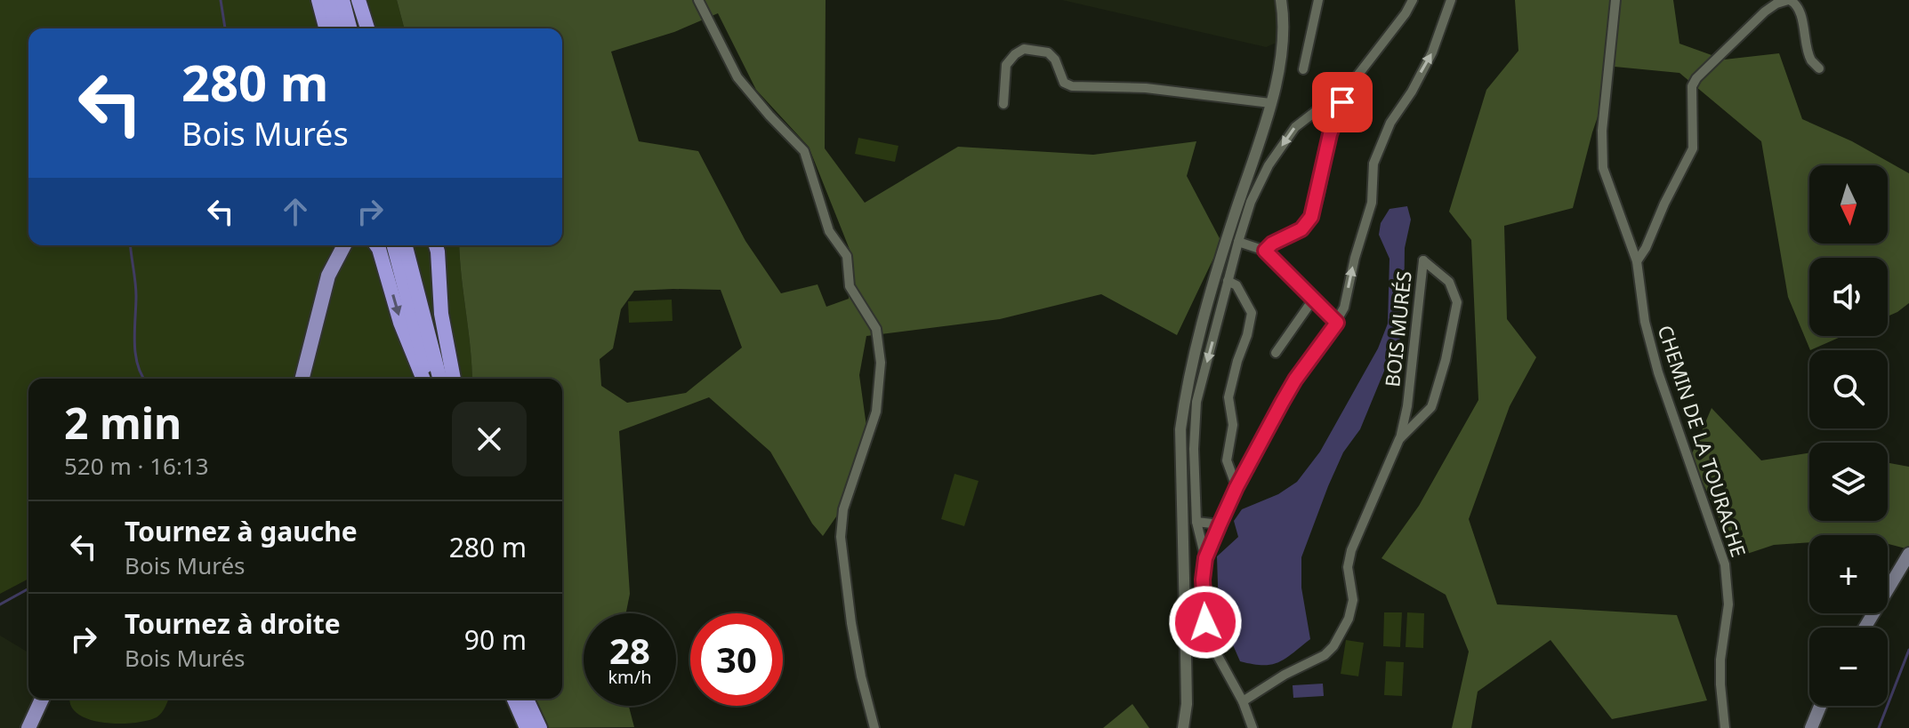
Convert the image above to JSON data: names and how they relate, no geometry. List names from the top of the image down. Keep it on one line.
{"streets":{"street":["BOIS MURÉS","CHEMIN DE LA TOURACHE"]},"north":"bottom","page":{"turn":["280 m","Bois Murés"],"map_buttons":["+","−"],"heading":["2 min","520 m · 16:13"],"list":[{"name":"Tournez à gauche","note":"Bois Murés","value":"280 m"},{"name":"Tournez à droite","note":"Bois Murés","value":"90 m"}],"speed":"28 km/h","limit":"30"}}
